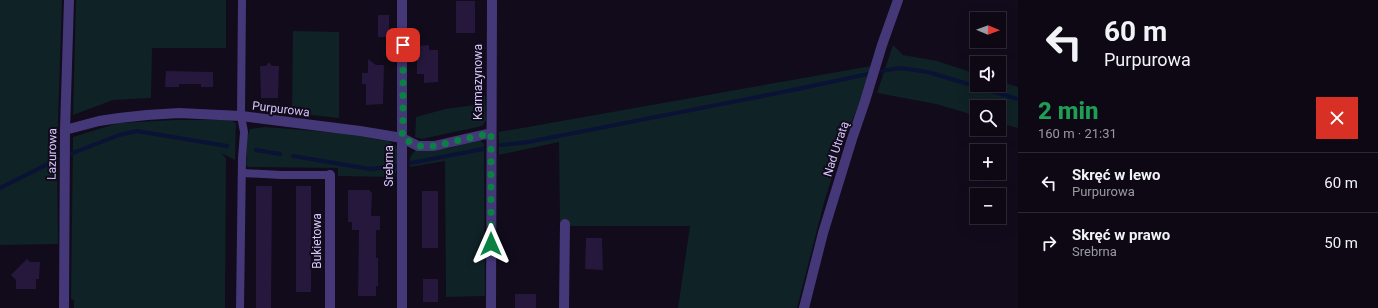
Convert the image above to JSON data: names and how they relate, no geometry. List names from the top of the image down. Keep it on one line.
{"streets":{"street":["Karmazynowa","Purpurowa","Nad Utratą","Lazurowa","Srebrna","Bukietowa"]},"crossings":[["Karmazynowa","Purpurowa"],["Purpurowa","Lazurowa"],["Purpurowa","Srebrna"]],"north":"right","page":{"turn":["60 m","Purpurowa"],"map_buttons":["+","−"],"heading":["2 min","160 m · 21:31"],"list":[{"name":"Skręć w lewo","note":"Purpurowa","value":"60 m"},{"name":"Skręć w prawo","note":"Srebrna","value":"50 m"}]}}
